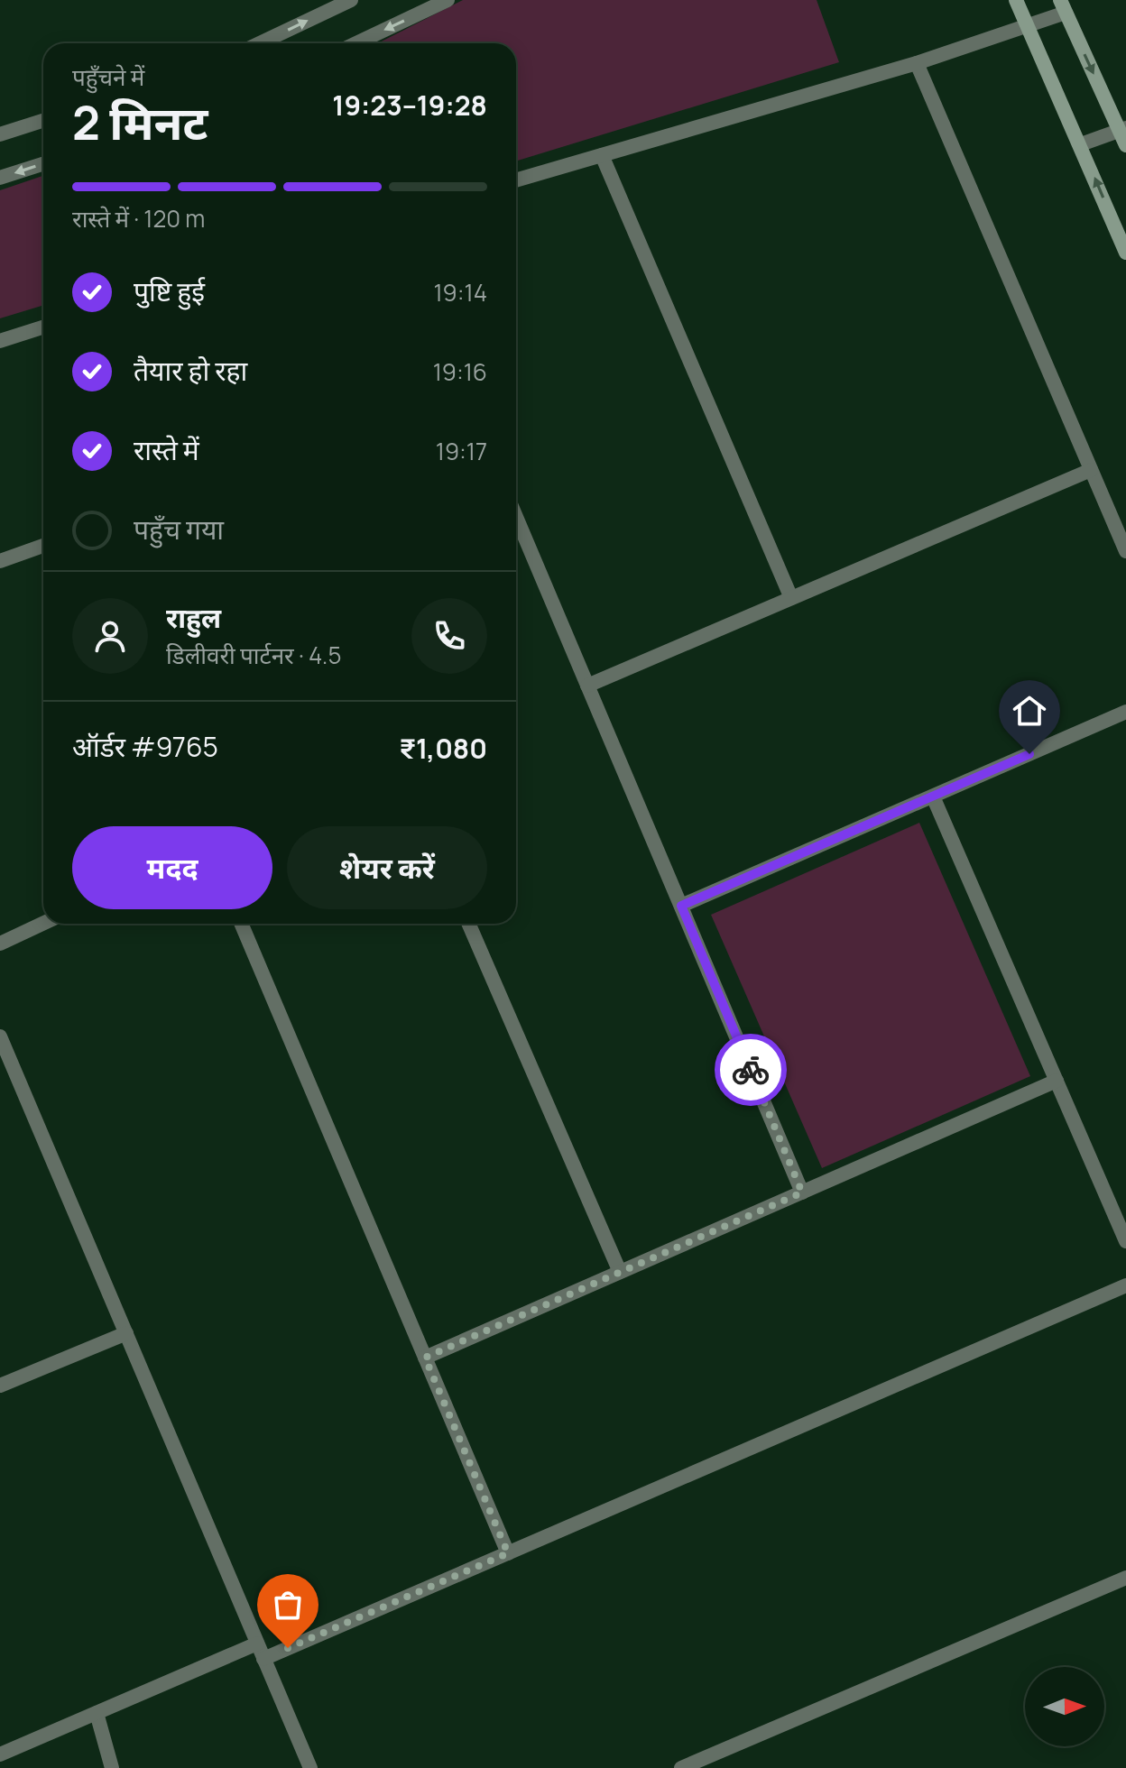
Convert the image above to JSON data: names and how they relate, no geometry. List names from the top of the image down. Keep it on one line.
{"north":"right","page":{"heading":["2 मिनट","पहुँचने में","19:23–19:28"],"panel":["राहुल","डिलीवरी पार्टनर · 4.5","ऑर्डर #9765","₹1,080"],"bar":"रास्ते में · 120 m","list":[["पुष्टि हुई","19:14"],["तैयार हो रहा","19:16"],["रास्ते में","19:17"],"पहुँच गया"],"buttons":["मदद","शेयर करें"]}}
